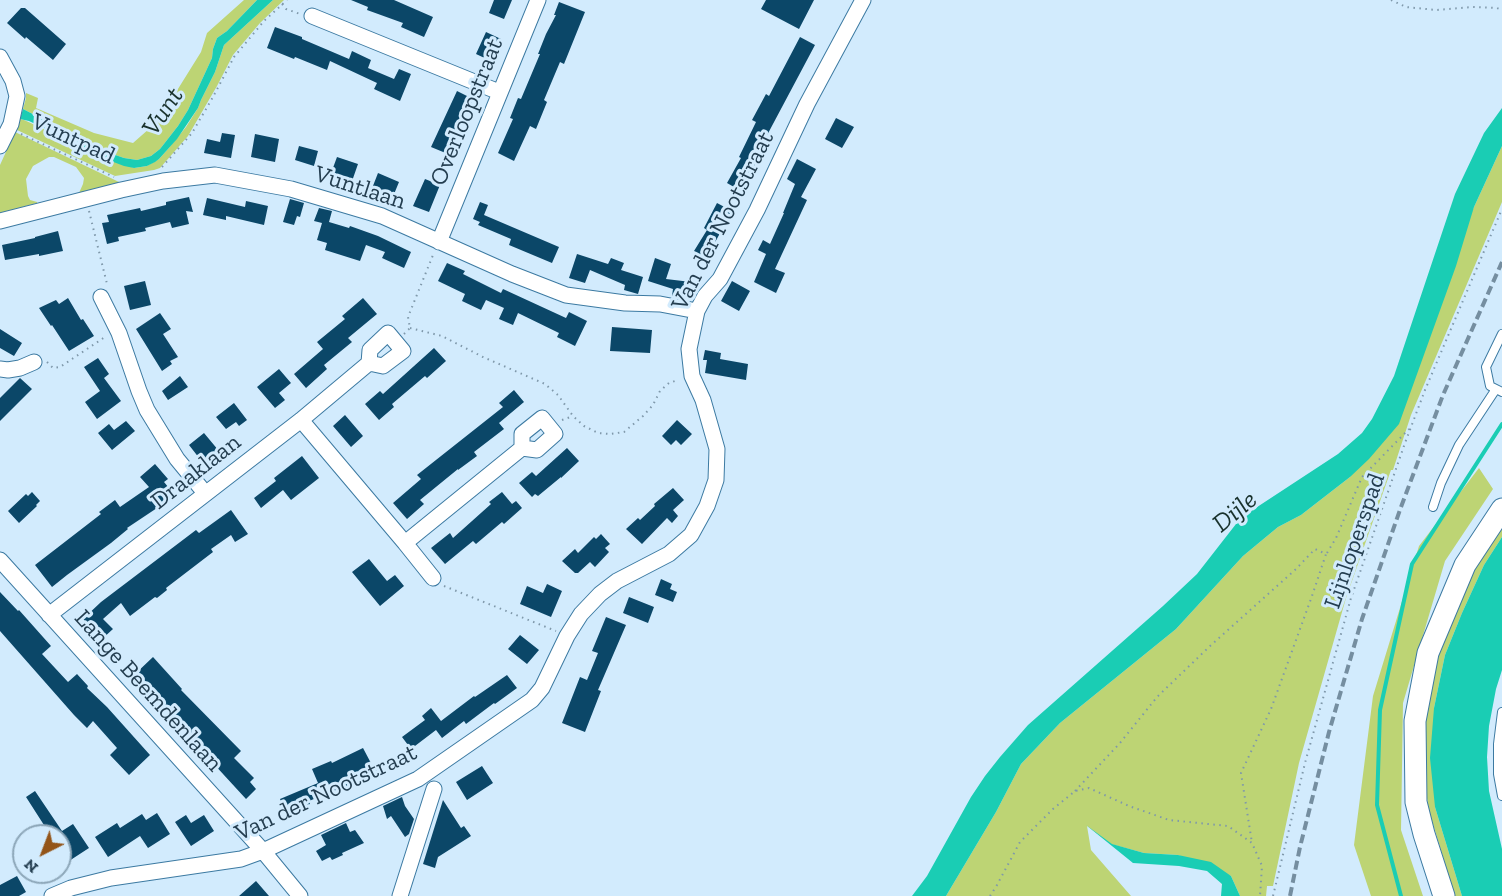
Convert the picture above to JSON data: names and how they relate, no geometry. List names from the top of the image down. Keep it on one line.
{"streets":{"street":["Overloopstraat","Vuntlaan","Van der Nootstraat","Draaklaan","Lange Beemdenlaan"],"path":["Vuntpad","Lijnloperspad"]},"crossings":[["Overloopstraat","Vuntlaan"],["Vuntlaan","Van der Nootstraat"],["Van der Nootstraat","Lange Beemdenlaan"],["Draaklaan","Lange Beemdenlaan"]],"water":["Vunt","Dijle"],"north":"bottom left"}
